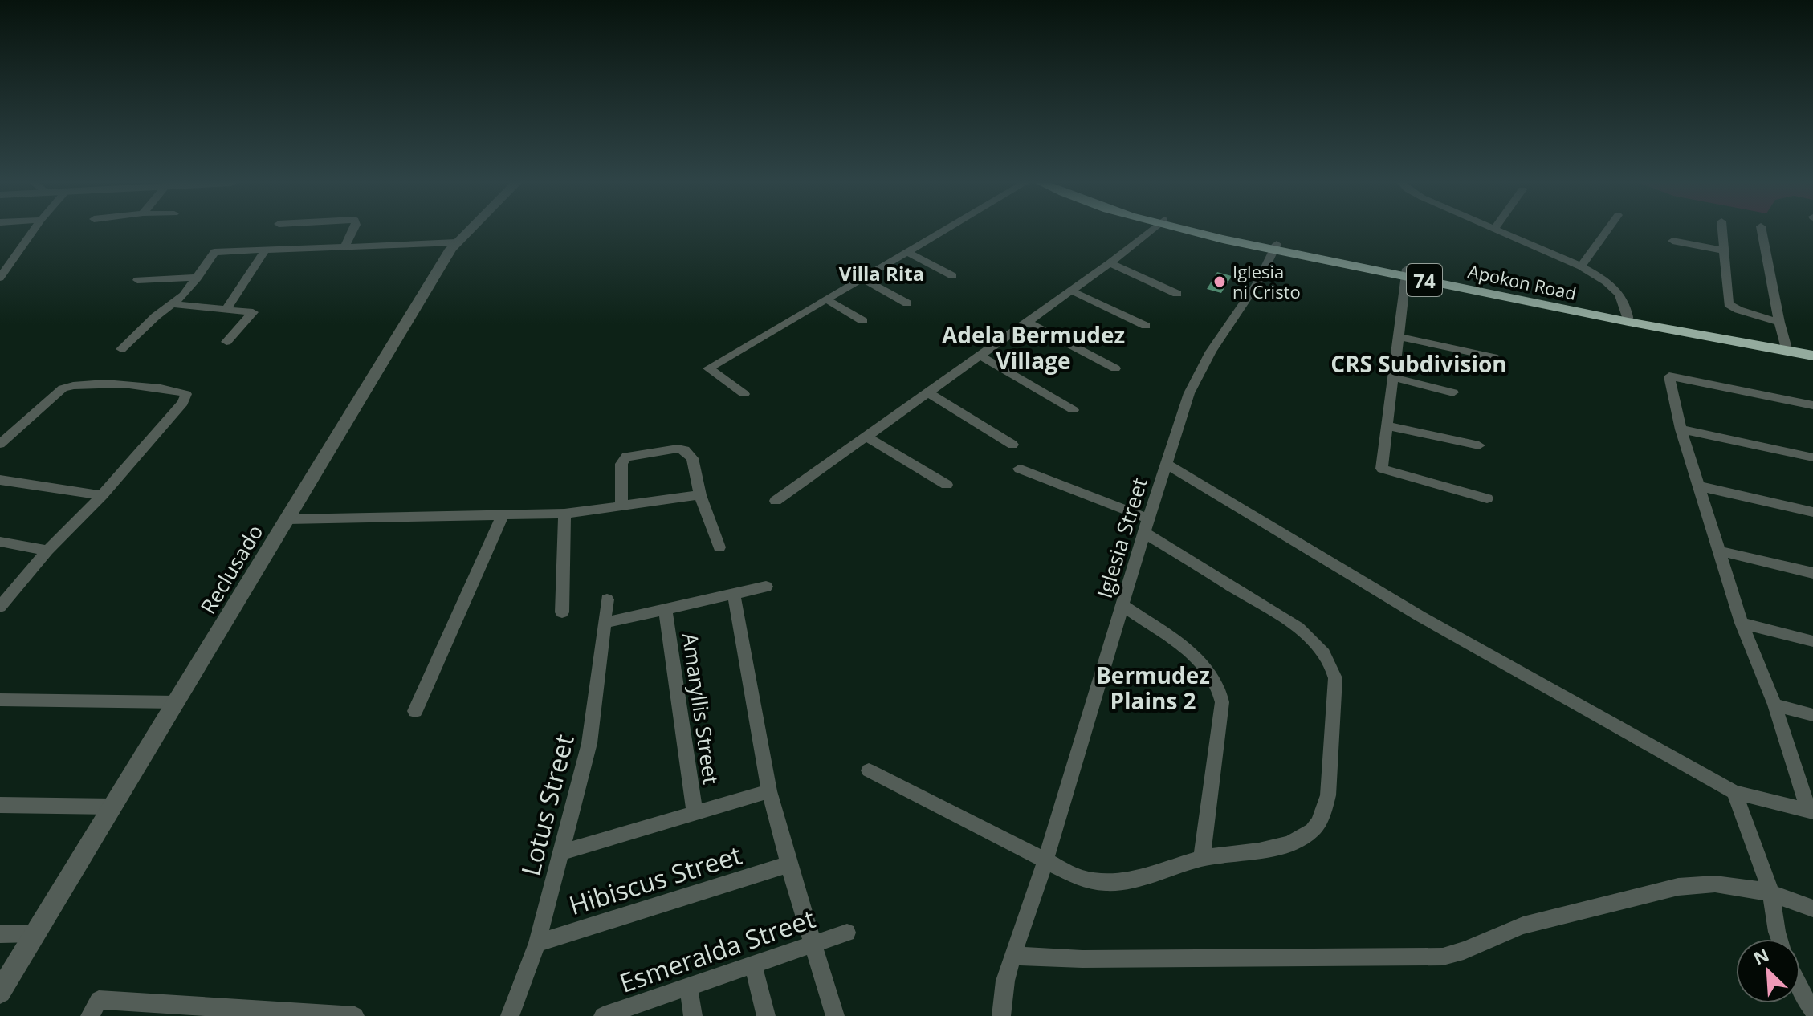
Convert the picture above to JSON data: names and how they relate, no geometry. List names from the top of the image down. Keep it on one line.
{"streets":{"highway":["74","Apokon Road"],"street":["Iglesia Street","Reclusado","Amaryllis Street","Lotus Street","Hibiscus Street","Esmeralda Street"]},"crossings":[["Apokon Road","Iglesia Street"],["Lotus Street","Hibiscus Street"]],"districts":["Villa Rita","Adela Bermudez Village","CRS Subdivision","Bermudez Plains 2"],"places":["Iglesia ni Cristo"],"north":"top left"}
